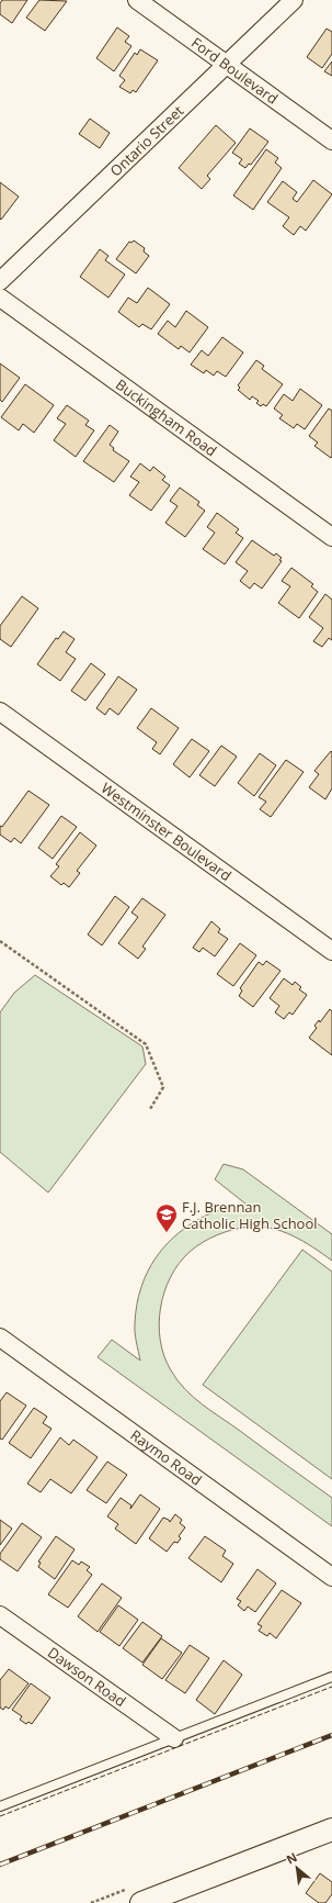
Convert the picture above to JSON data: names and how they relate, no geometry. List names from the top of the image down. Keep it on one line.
{"streets":{"street":["Ford Boulevard","Ontario Street","Buckingham Road","Westminster Boulevard","Raymo Road","Dawson Road"]},"crossings":[["Ford Boulevard","Ontario Street"]],"places":{"school or university":["F.J. Brennan Catholic High School"]},"north":"top left"}
